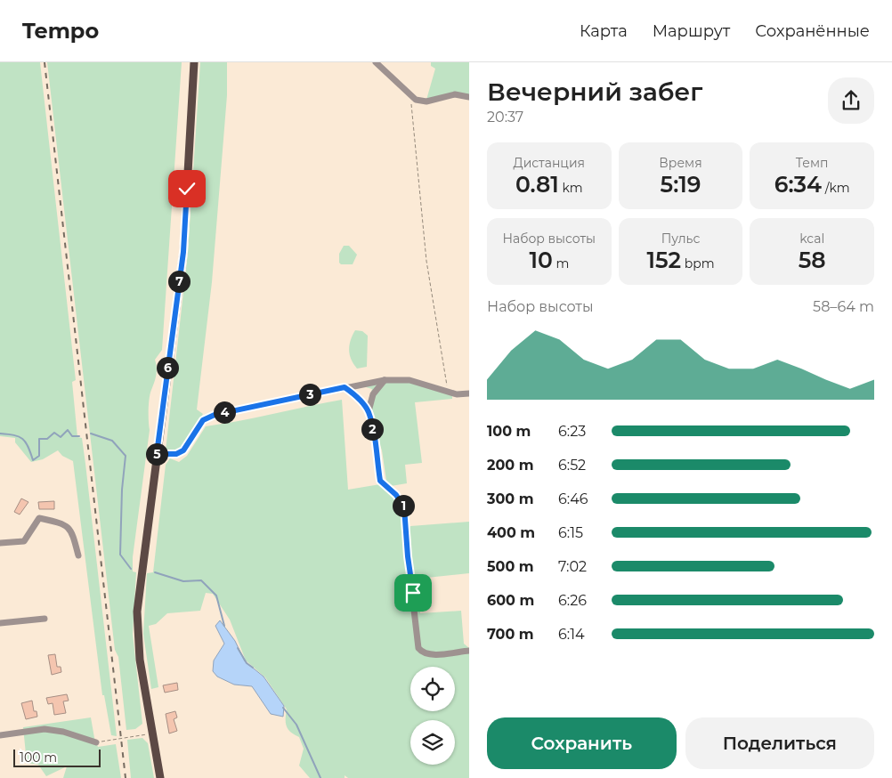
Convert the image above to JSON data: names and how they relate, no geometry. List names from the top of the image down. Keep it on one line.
{"scale_bar":"100 m","page":{"header":"Tempo","nav":["Карта","Маршрут","Сохранённые"],"heading":["Вечерний забег","20:37"],"stats":[["Дистанция","0.81 km"],["Время","5:19"],["Темп","6:34 /km"],["Набор высоты","10 m"],["Пульс","152 bpm"],["kcal","58"]],"pins":["7","6","3","4","2","5","1"],"chart":["Набор высоты","58–64 m"],"list":[{"name":"100 m","note":"6:23"},{"name":"200 m","note":"6:52"},{"name":"300 m","note":"6:46"},{"name":"400 m","note":"6:15"},{"name":"500 m","note":"7:02"},{"name":"600 m","note":"6:26"},{"name":"700 m","note":"6:14"}],"buttons":["Сохранить","Поделиться"],"scale":"100 m"}}
